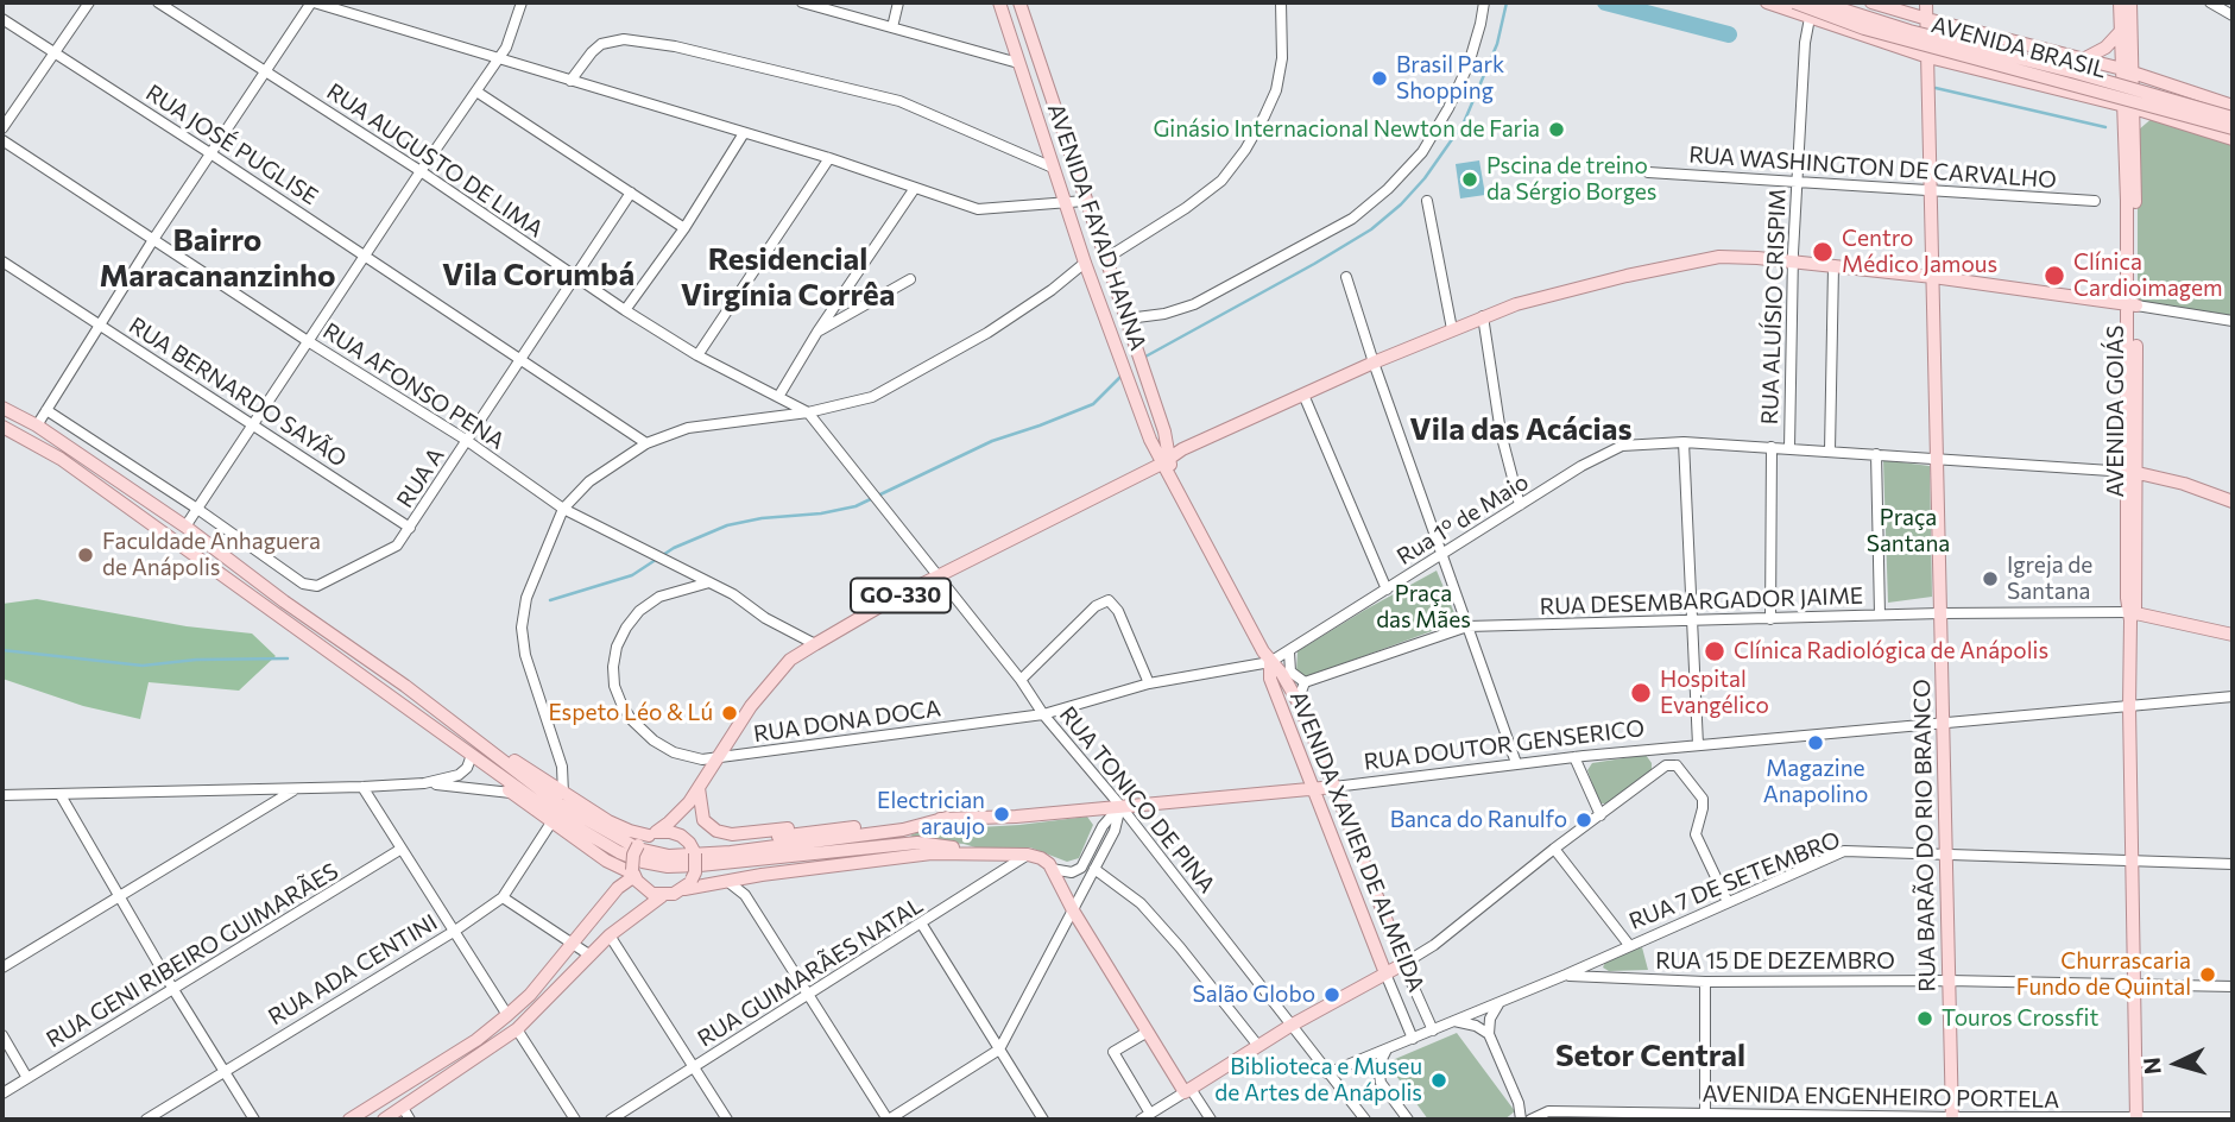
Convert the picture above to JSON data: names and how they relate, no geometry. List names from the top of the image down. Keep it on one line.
{"streets":{"main road":["AVENIDA BRASIL","AVENIDA FAYAD HANNA","AVENIDA GOIÁS","GO-330","RUA DOUTOR GENSERICO","RUA BARÃO DO RIO BRANCO","AVENIDA XAVIER DE ALMEIDA"],"street":["RUA JOSÉ PUGLISE","RUA AUGUSTO DE LIMA","RUA WASHINGTON DE CARVALHO","RUA ALUÍSIO CRISPIM","RUA AFONSO PENA","RUA BERNARDO SAYÃO","RUA A","Rua 1º de Maio","RUA DESEMBARGADOR JAIME","RUA DONA DOCA","RUA TONICO DE PINA","RUA 7 DE SETEMBRO","RUA GENI RIBEIRO GUIMARÃES","RUA 15 DE DEZEMBRO","RUA ADA CENTINI","RUA GUIMARÃES NATAL","AVENIDA ENGENHEIRO PORTELA"]},"crossings":[["RUA JOSÉ PUGLISE","RUA A"],["RUA AUGUSTO DE LIMA","RUA A"],["RUA AUGUSTO DE LIMA","RUA TONICO DE PINA"],["RUA WASHINGTON DE CARVALHO","RUA ALUÍSIO CRISPIM"],["RUA WASHINGTON DE CARVALHO","RUA BARÃO DO RIO BRANCO"],["AVENIDA FAYAD HANNA","GO-330"],["RUA ALUÍSIO CRISPIM","Rua 1º de Maio"],["RUA ALUÍSIO CRISPIM","GO-330"],["RUA AFONSO PENA","RUA A"],["RUA AFONSO PENA","GO-330"],["RUA AFONSO PENA","RUA DONA DOCA"],["RUA BERNARDO SAYÃO","RUA A"],["AVENIDA GOIÁS","Rua 1º de Maio"],["AVENIDA GOIÁS","GO-330"],["AVENIDA GOIÁS","RUA DESEMBARGADOR JAIME"],["AVENIDA GOIÁS","RUA DOUTOR GENSERICO"],["AVENIDA GOIÁS","RUA 7 DE SETEMBRO"],["AVENIDA GOIÁS","RUA 15 DE DEZEMBRO"],["AVENIDA GOIÁS","AVENIDA ENGENHEIRO PORTELA"],["Rua 1º de Maio","RUA DONA DOCA"],["Rua 1º de Maio","RUA BARÃO DO RIO BRANCO"],["Rua 1º de Maio","AVENIDA XAVIER DE ALMEIDA"],["GO-330","RUA DONA DOCA"],["GO-330","RUA TONICO DE PINA"],["GO-330","RUA BARÃO DO RIO BRANCO"],["RUA DESEMBARGADOR JAIME","RUA BARÃO DO RIO BRANCO"],["RUA DONA DOCA","RUA TONICO DE PINA"],["RUA DONA DOCA","AVENIDA XAVIER DE ALMEIDA"],["RUA DOUTOR GENSERICO","RUA TONICO DE PINA"],["RUA DOUTOR GENSERICO","RUA BARÃO DO RIO BRANCO"],["RUA DOUTOR GENSERICO","AVENIDA XAVIER DE ALMEIDA"],["RUA TONICO DE PINA","RUA 7 DE SETEMBRO"],["RUA BARÃO DO RIO BRANCO","RUA 7 DE SETEMBRO"],["RUA BARÃO DO RIO BRANCO","RUA 15 DE DEZEMBRO"],["RUA BARÃO DO RIO BRANCO","AVENIDA ENGENHEIRO PORTELA"],["AVENIDA XAVIER DE ALMEIDA","RUA 7 DE SETEMBRO"],["RUA 7 DE SETEMBRO","RUA 15 DE DEZEMBRO"]],"districts":["Bairro Maracananzinho","Residencial Virgínia Corrêa","Vila Corumbá","Vila das Acácias","Setor Central"],"parks":["Praça Santana","Praça das Mães"],"places":["Brasil Park Shopping","Ginásio Internacional Newton de Faria","Pscina de treino da Sérgio Borges","Centro Médico Jamous","Clínica Cardioimagem","Faculdade Anhaguera de Anápolis","Igreja de Santana","Clínica Radiológica de Anápolis","Hospital Evangélico","Espeto Léo & Lú","Magazine Anapolino","Electrician araujo","Banca do Ranulfo","Churrascaria Fundo de Quintal","Salão Globo","Touros Crossfit","Biblioteca e Museu de Artes de Anápolis"],"north":"left"}
